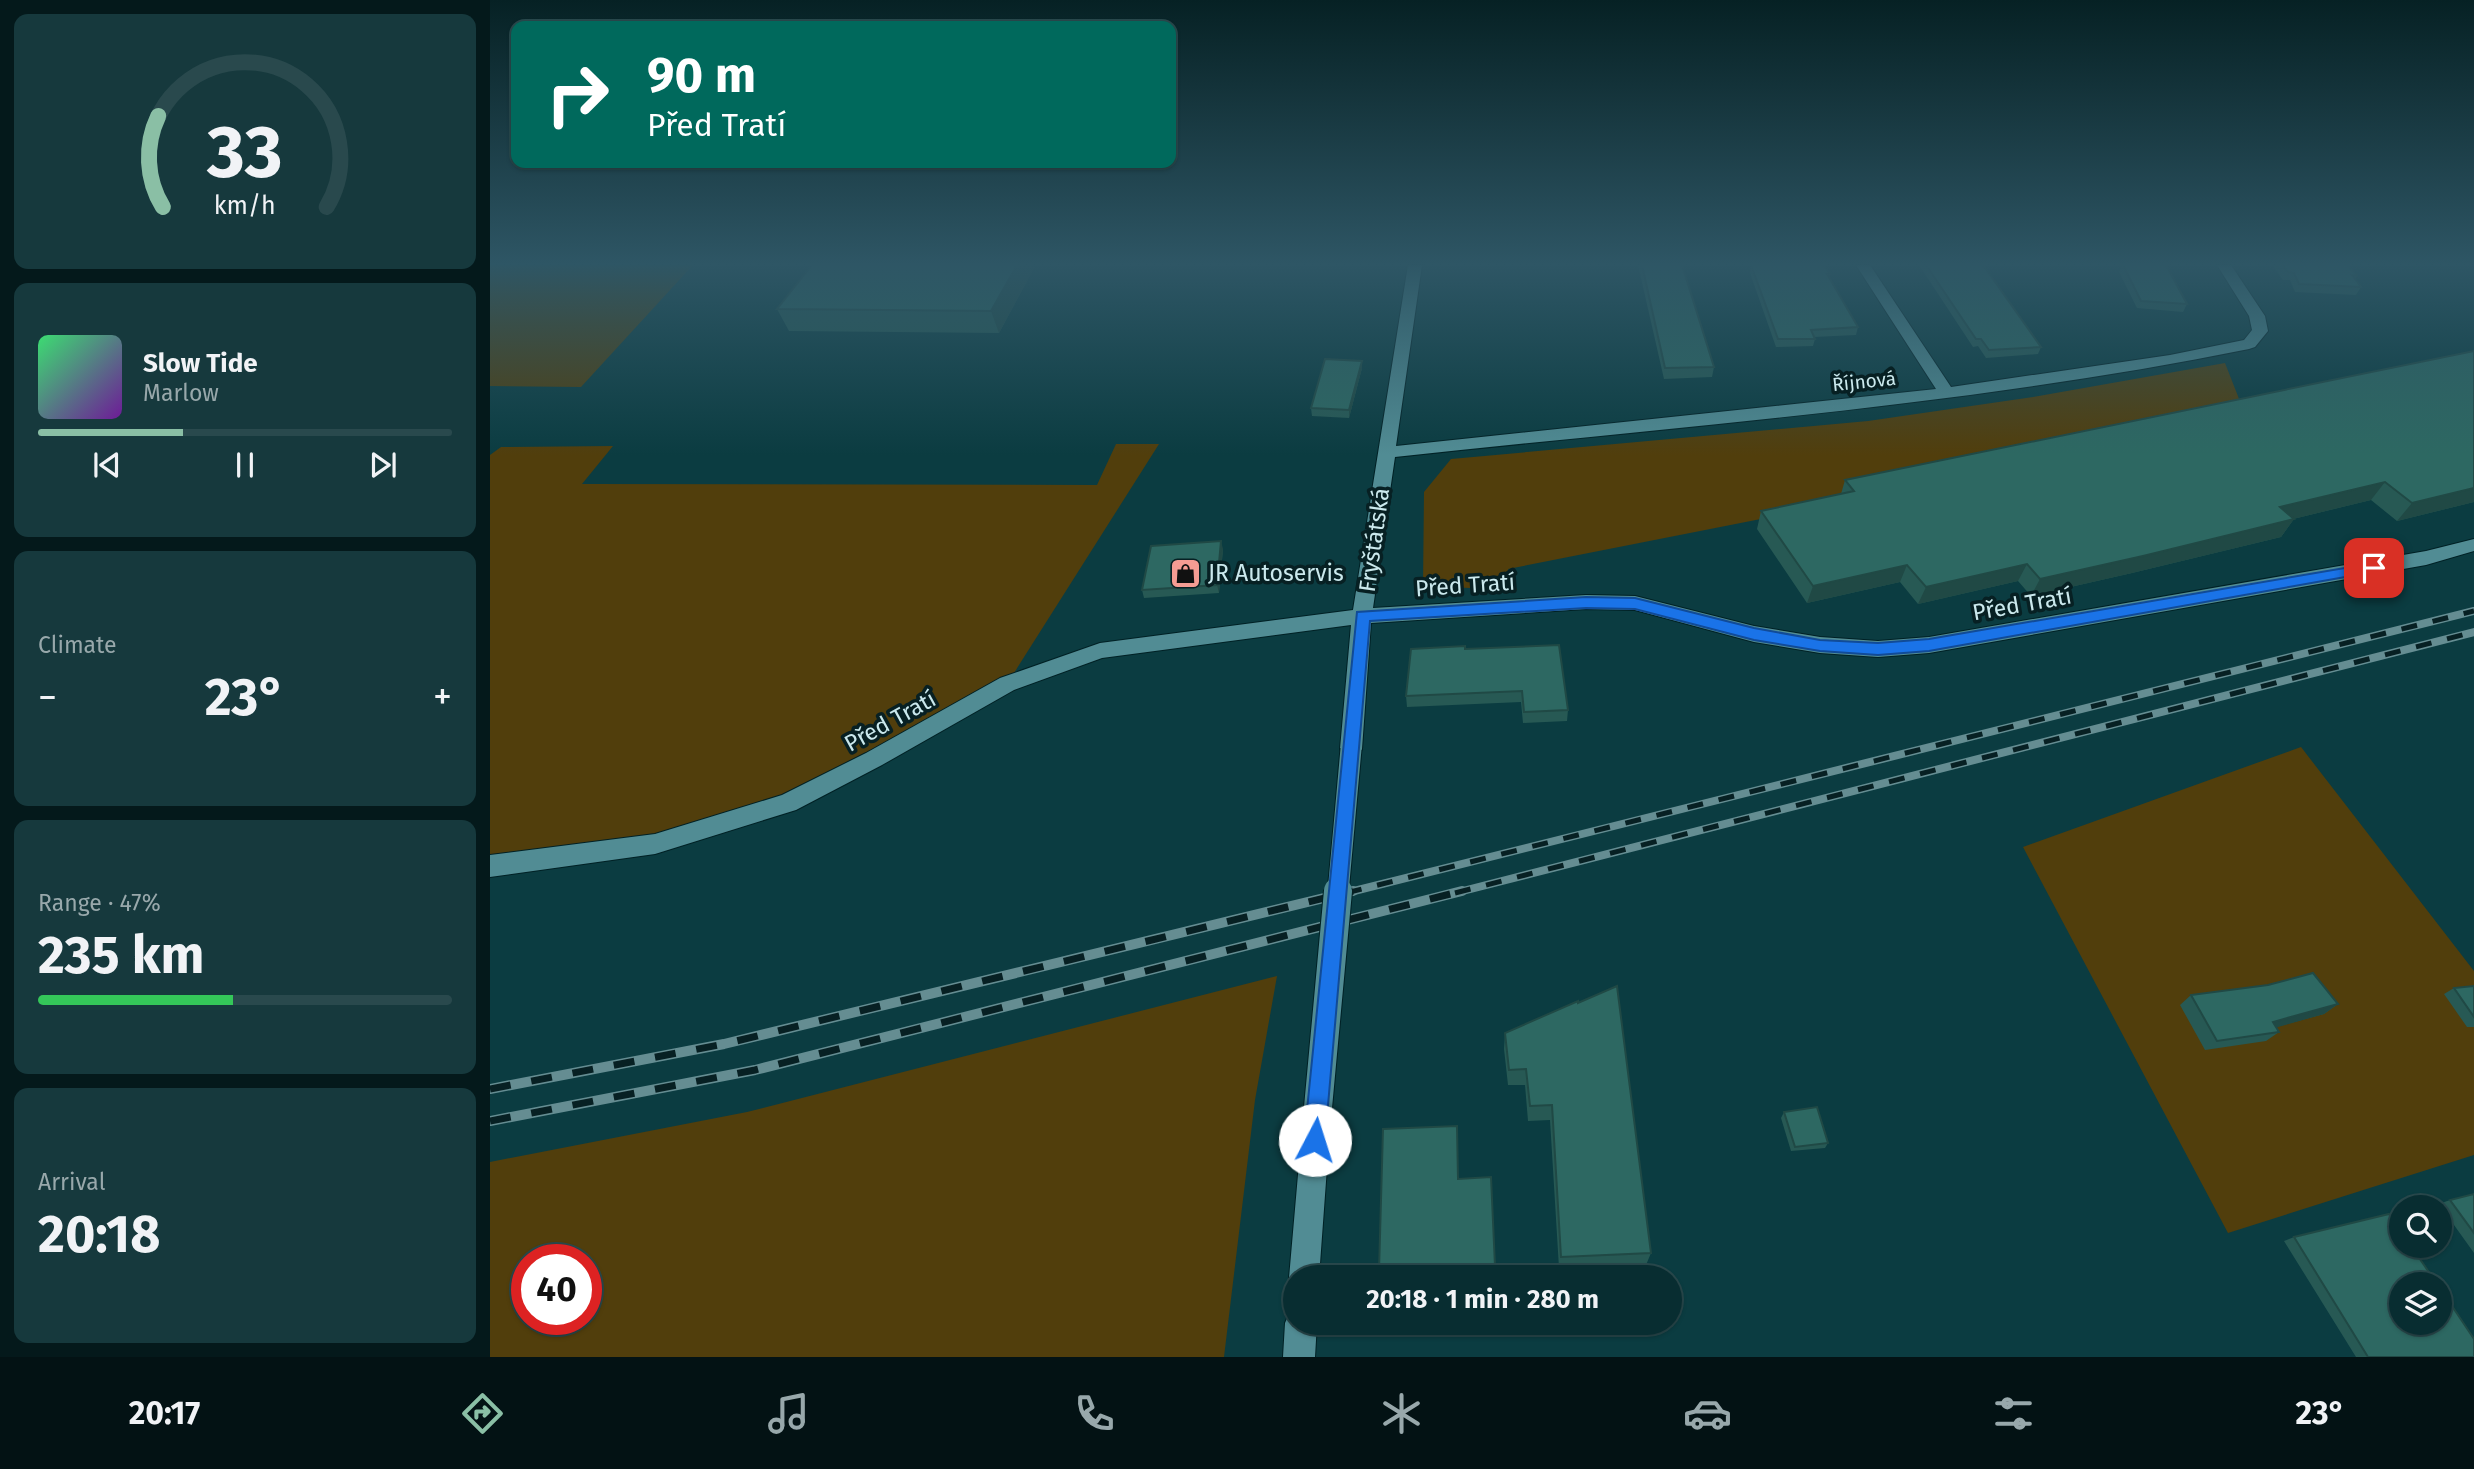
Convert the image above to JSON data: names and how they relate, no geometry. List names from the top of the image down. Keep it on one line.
{"streets":{"street":["Říjnová","Fryštátská","Před Tratí"]},"crossings":[["Říjnová","Fryštátská"],["Fryštátská","Před Tratí"]],"places":{"shop":["JR Autoservis"]},"page":{"turn":["90 m","Před Tratí"],"song":["Slow Tide","Marlow"],"tile":["Climate",["Range · 47%","235 km"],["Arrival","20:18"]],"heat":["−","23°","+"],"limit":"40","trip":"20:18 · 1 min · 280 m","tabs":["20:17","23°"],"gauge":["33","km/h"]}}
